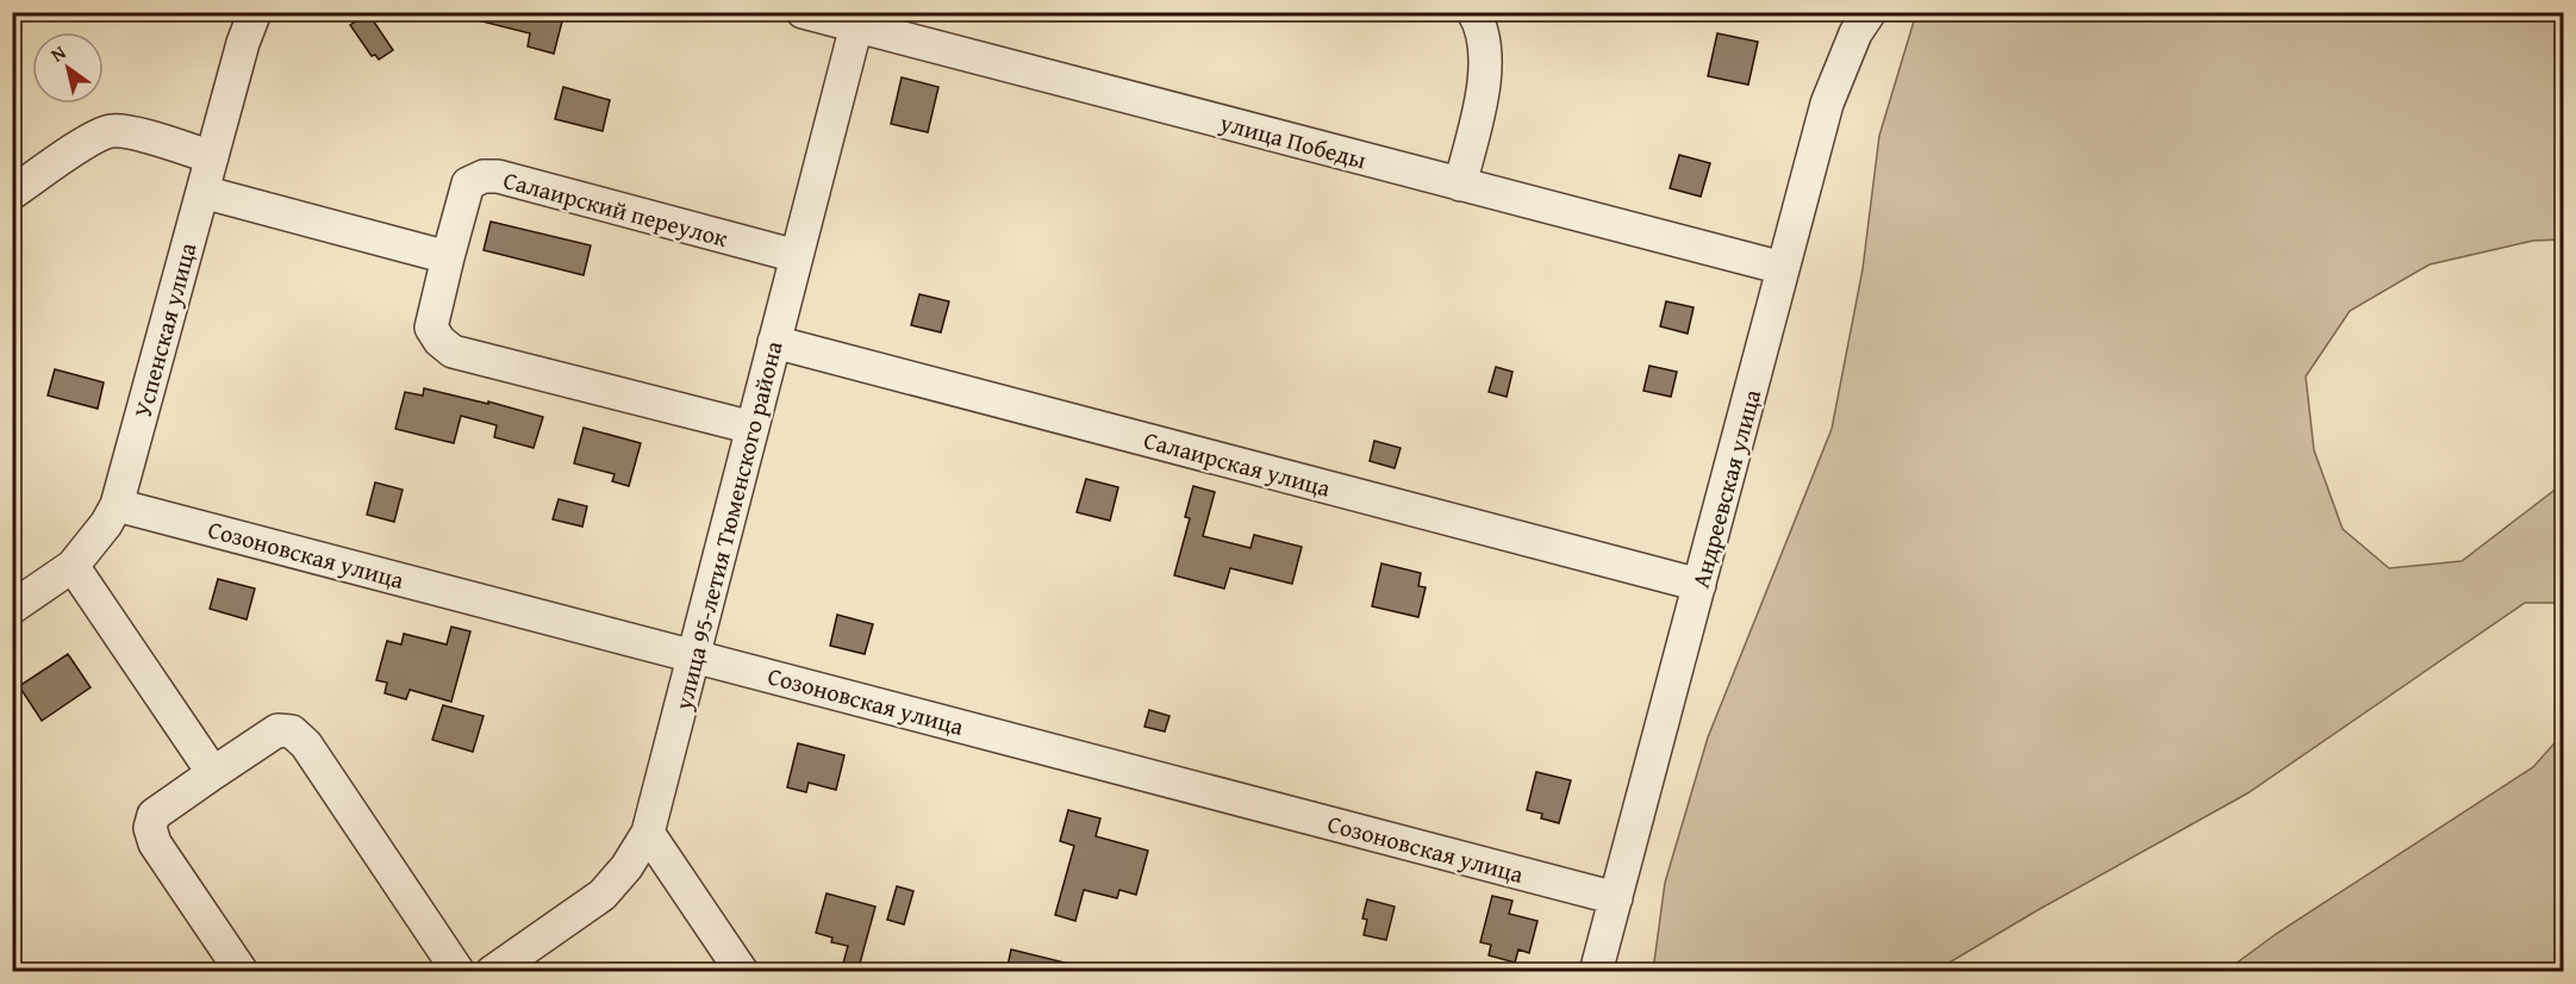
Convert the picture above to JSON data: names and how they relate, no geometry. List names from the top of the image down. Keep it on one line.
{"streets":{"street":["улица Победы","Салаирский переулок","Успенская улица","Салаирская улица","Андреевская улица","улица 95-летия Тюменского района","Созоновская улица"]},"crossings":[["улица Победы","Андреевская улица"],["улица Победы","улица 95-летия Тюменского района"],["Салаирский переулок","улица 95-летия Тюменского района"],["Успенская улица","Созоновская улица"],["Салаирская улица","Андреевская улица"],["Салаирская улица","улица 95-летия Тюменского района"],["Андреевская улица","Созоновская улица"],["улица 95-летия Тюменского района","Созоновская улица"]],"north":"top left"}
